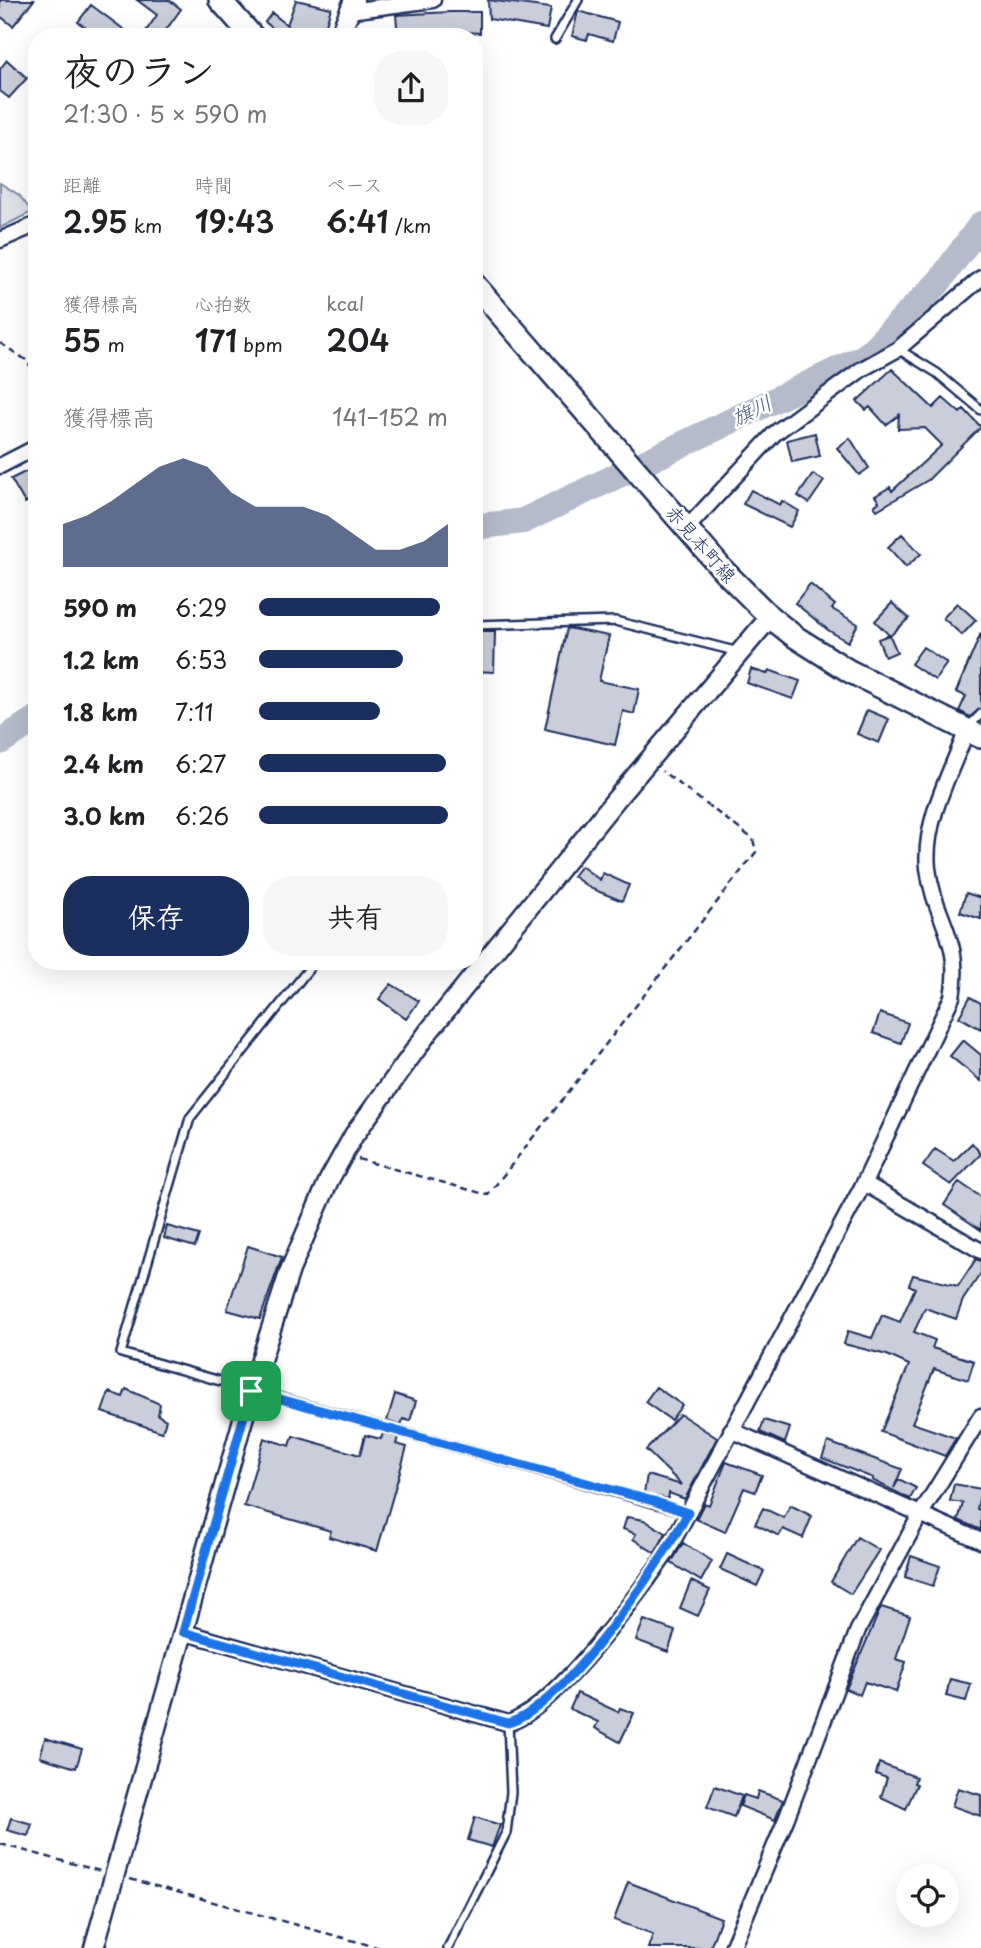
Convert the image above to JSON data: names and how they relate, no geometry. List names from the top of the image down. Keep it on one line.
{"streets":{"main road":["赤見本町線"]},"water":["旗川"],"page":{"heading":["夜のラン","21:30 · 5 × 590 m"],"stats":[["距離","2.95 km"],["時間","19:43"],["ペース","6:41 /km"],["獲得標高","55 m"],["心拍数","171 bpm"],["kcal","204"]],"chart":["獲得標高","141–152 m"],"list":[{"name":"590 m","note":"6:29"},{"name":"1.2 km","note":"6:53"},{"name":"1.8 km","note":"7:11"},{"name":"2.4 km","note":"6:27"},{"name":"3.0 km","note":"6:26"}],"buttons":["保存","共有"]}}
